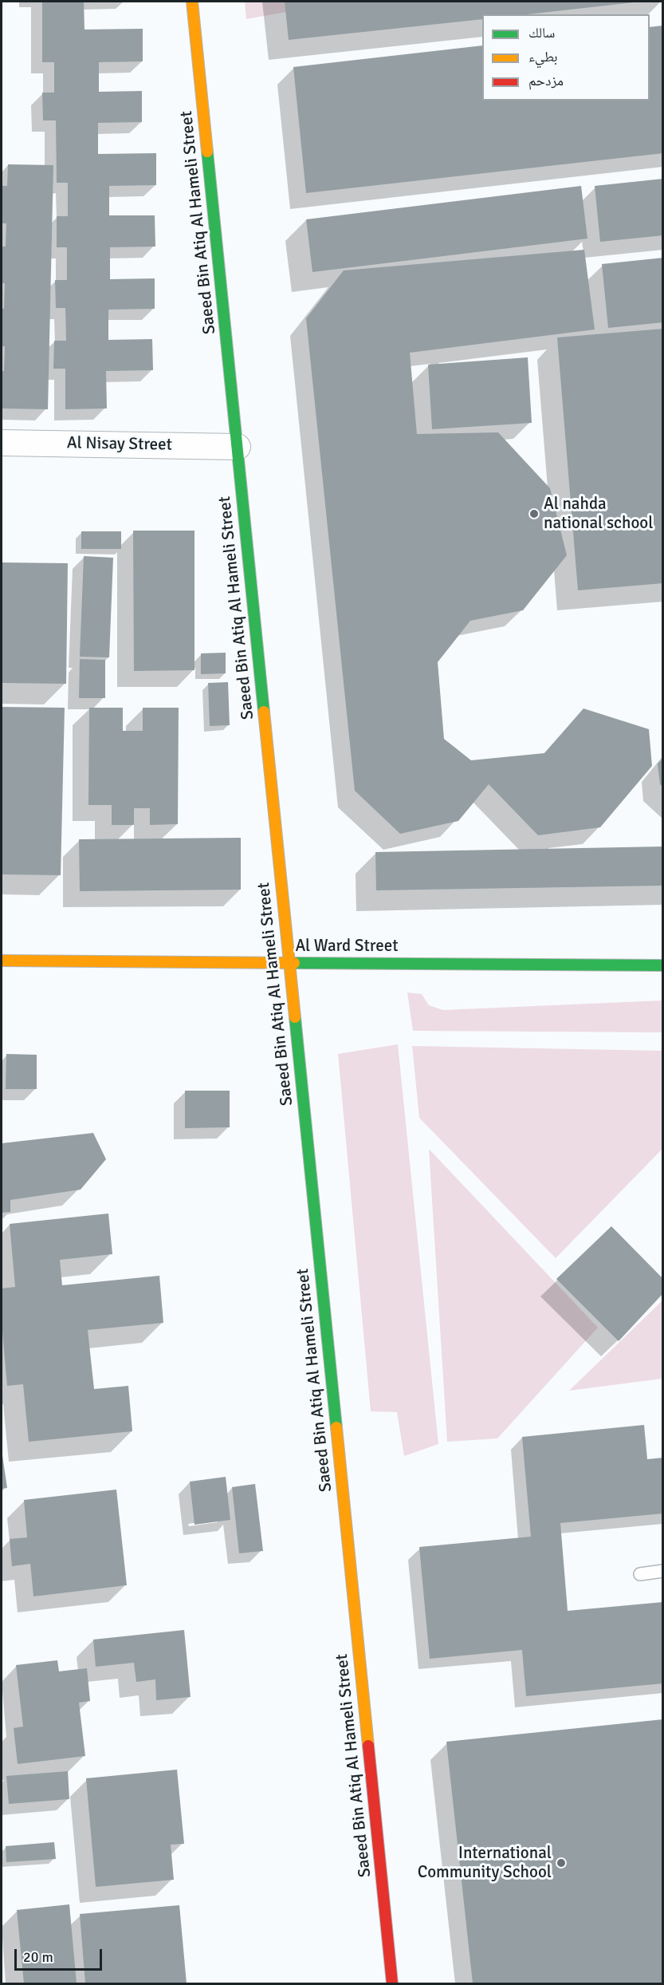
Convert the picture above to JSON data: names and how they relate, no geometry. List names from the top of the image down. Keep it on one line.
{"streets":{"street":["Saeed Bin Atiq Al Hameli Street","Al Nisay Street","Al Ward Street"]},"crossings":[["Saeed Bin Atiq Al Hameli Street","Al Nisay Street"],["Saeed Bin Atiq Al Hameli Street","Al Ward Street"]],"places":["Al nahda national school","International Community School"],"legend":["سالك","بطيء","مزدحم"],"scale_bar":"20 m"}
